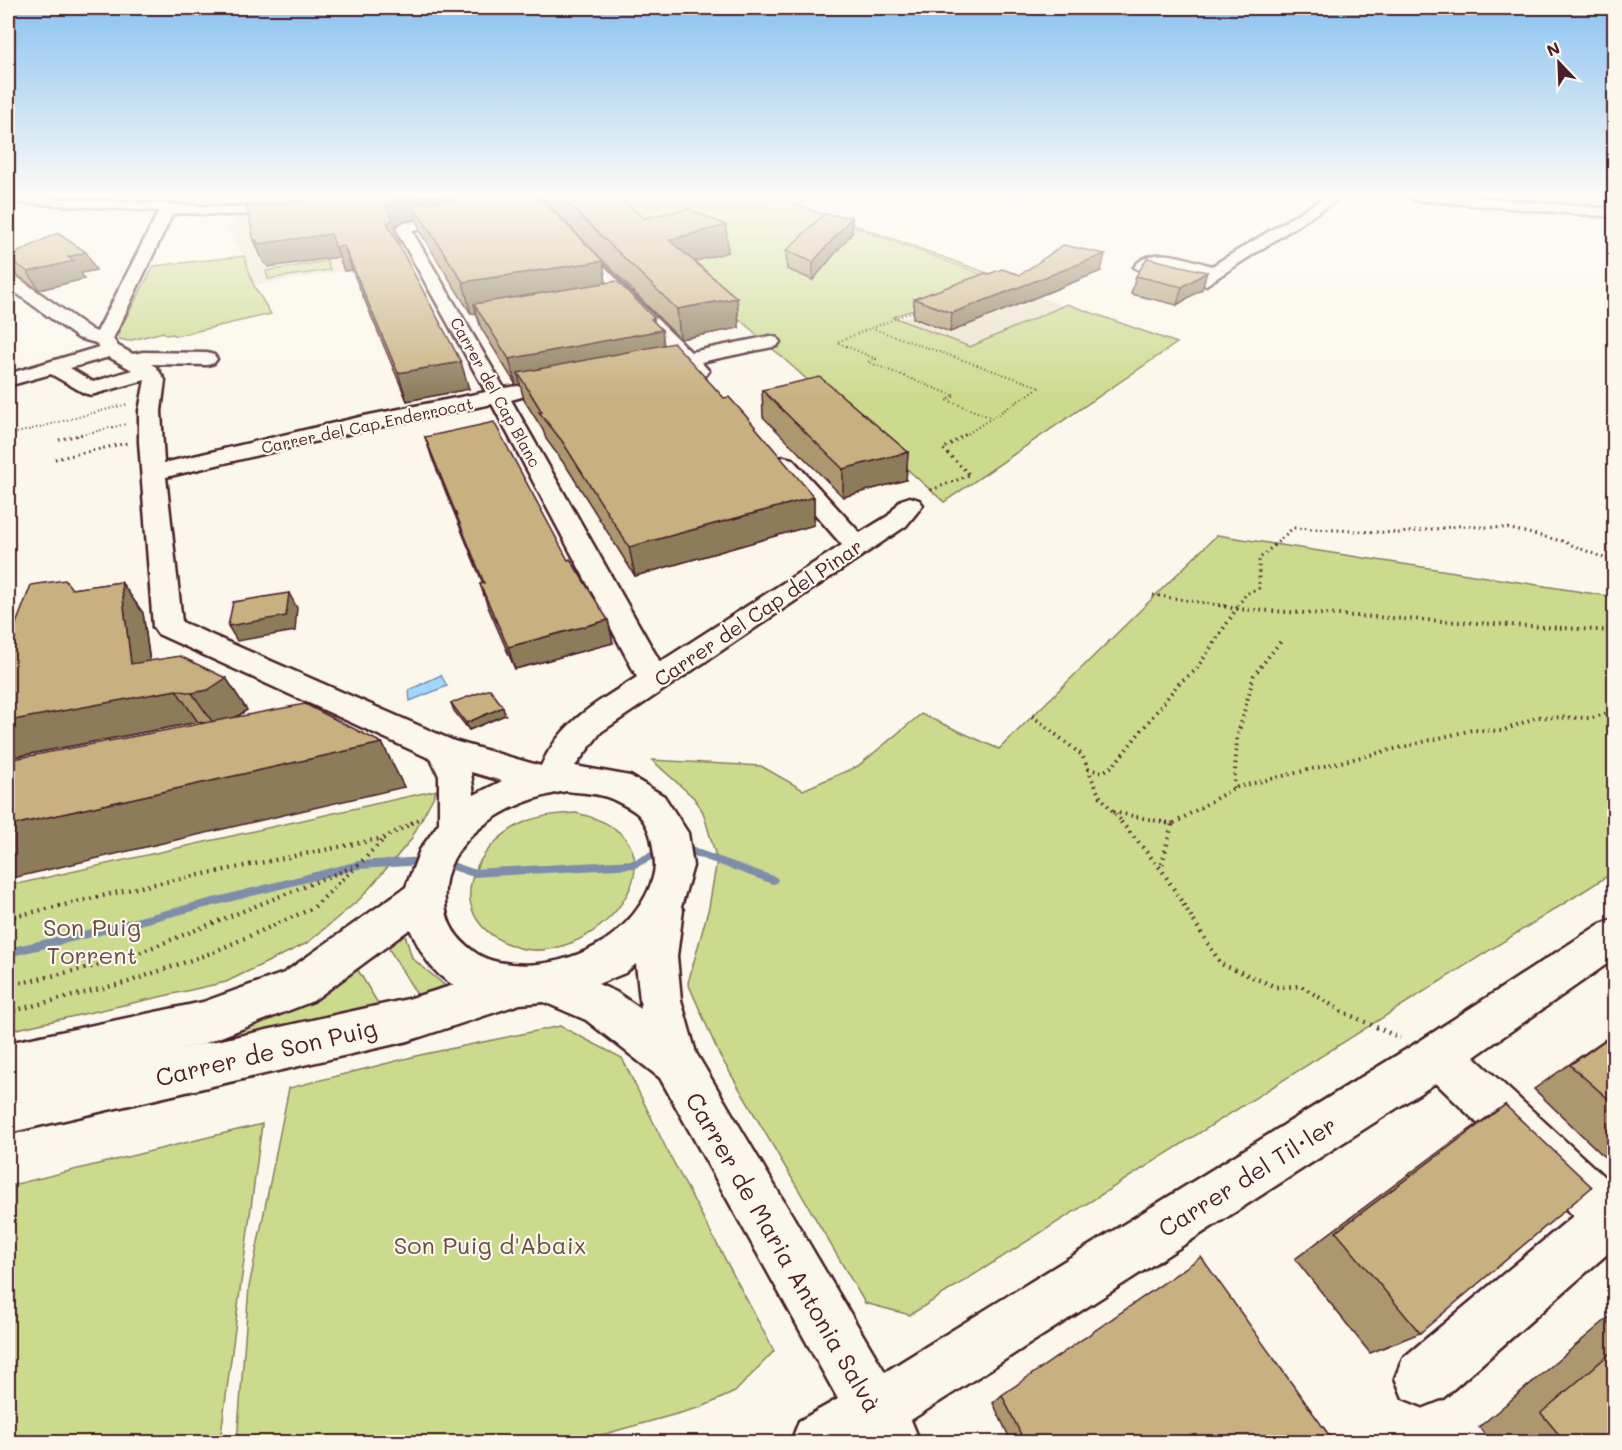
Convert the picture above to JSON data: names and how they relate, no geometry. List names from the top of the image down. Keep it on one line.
{"streets":{"street":["Carrer del Cap Blanc","Carrer del Cap Enderrocat","Carrer del Cap del Pinar","Carrer de Son Puig","Carrer del Til·ler","Carrer de Maria Antonia Salvà"]},"crossings":[["Carrer del Cap Blanc","Carrer del Cap Enderrocat"],["Carrer del Cap Blanc","Carrer del Cap del Pinar"],["Carrer de Son Puig","Carrer de Maria Antonia Salvà"],["Carrer del Til·ler","Carrer de Maria Antonia Salvà"]],"parks":["Son Puig Torrent","Son Puig d'Abaix"],"north":"top left"}
